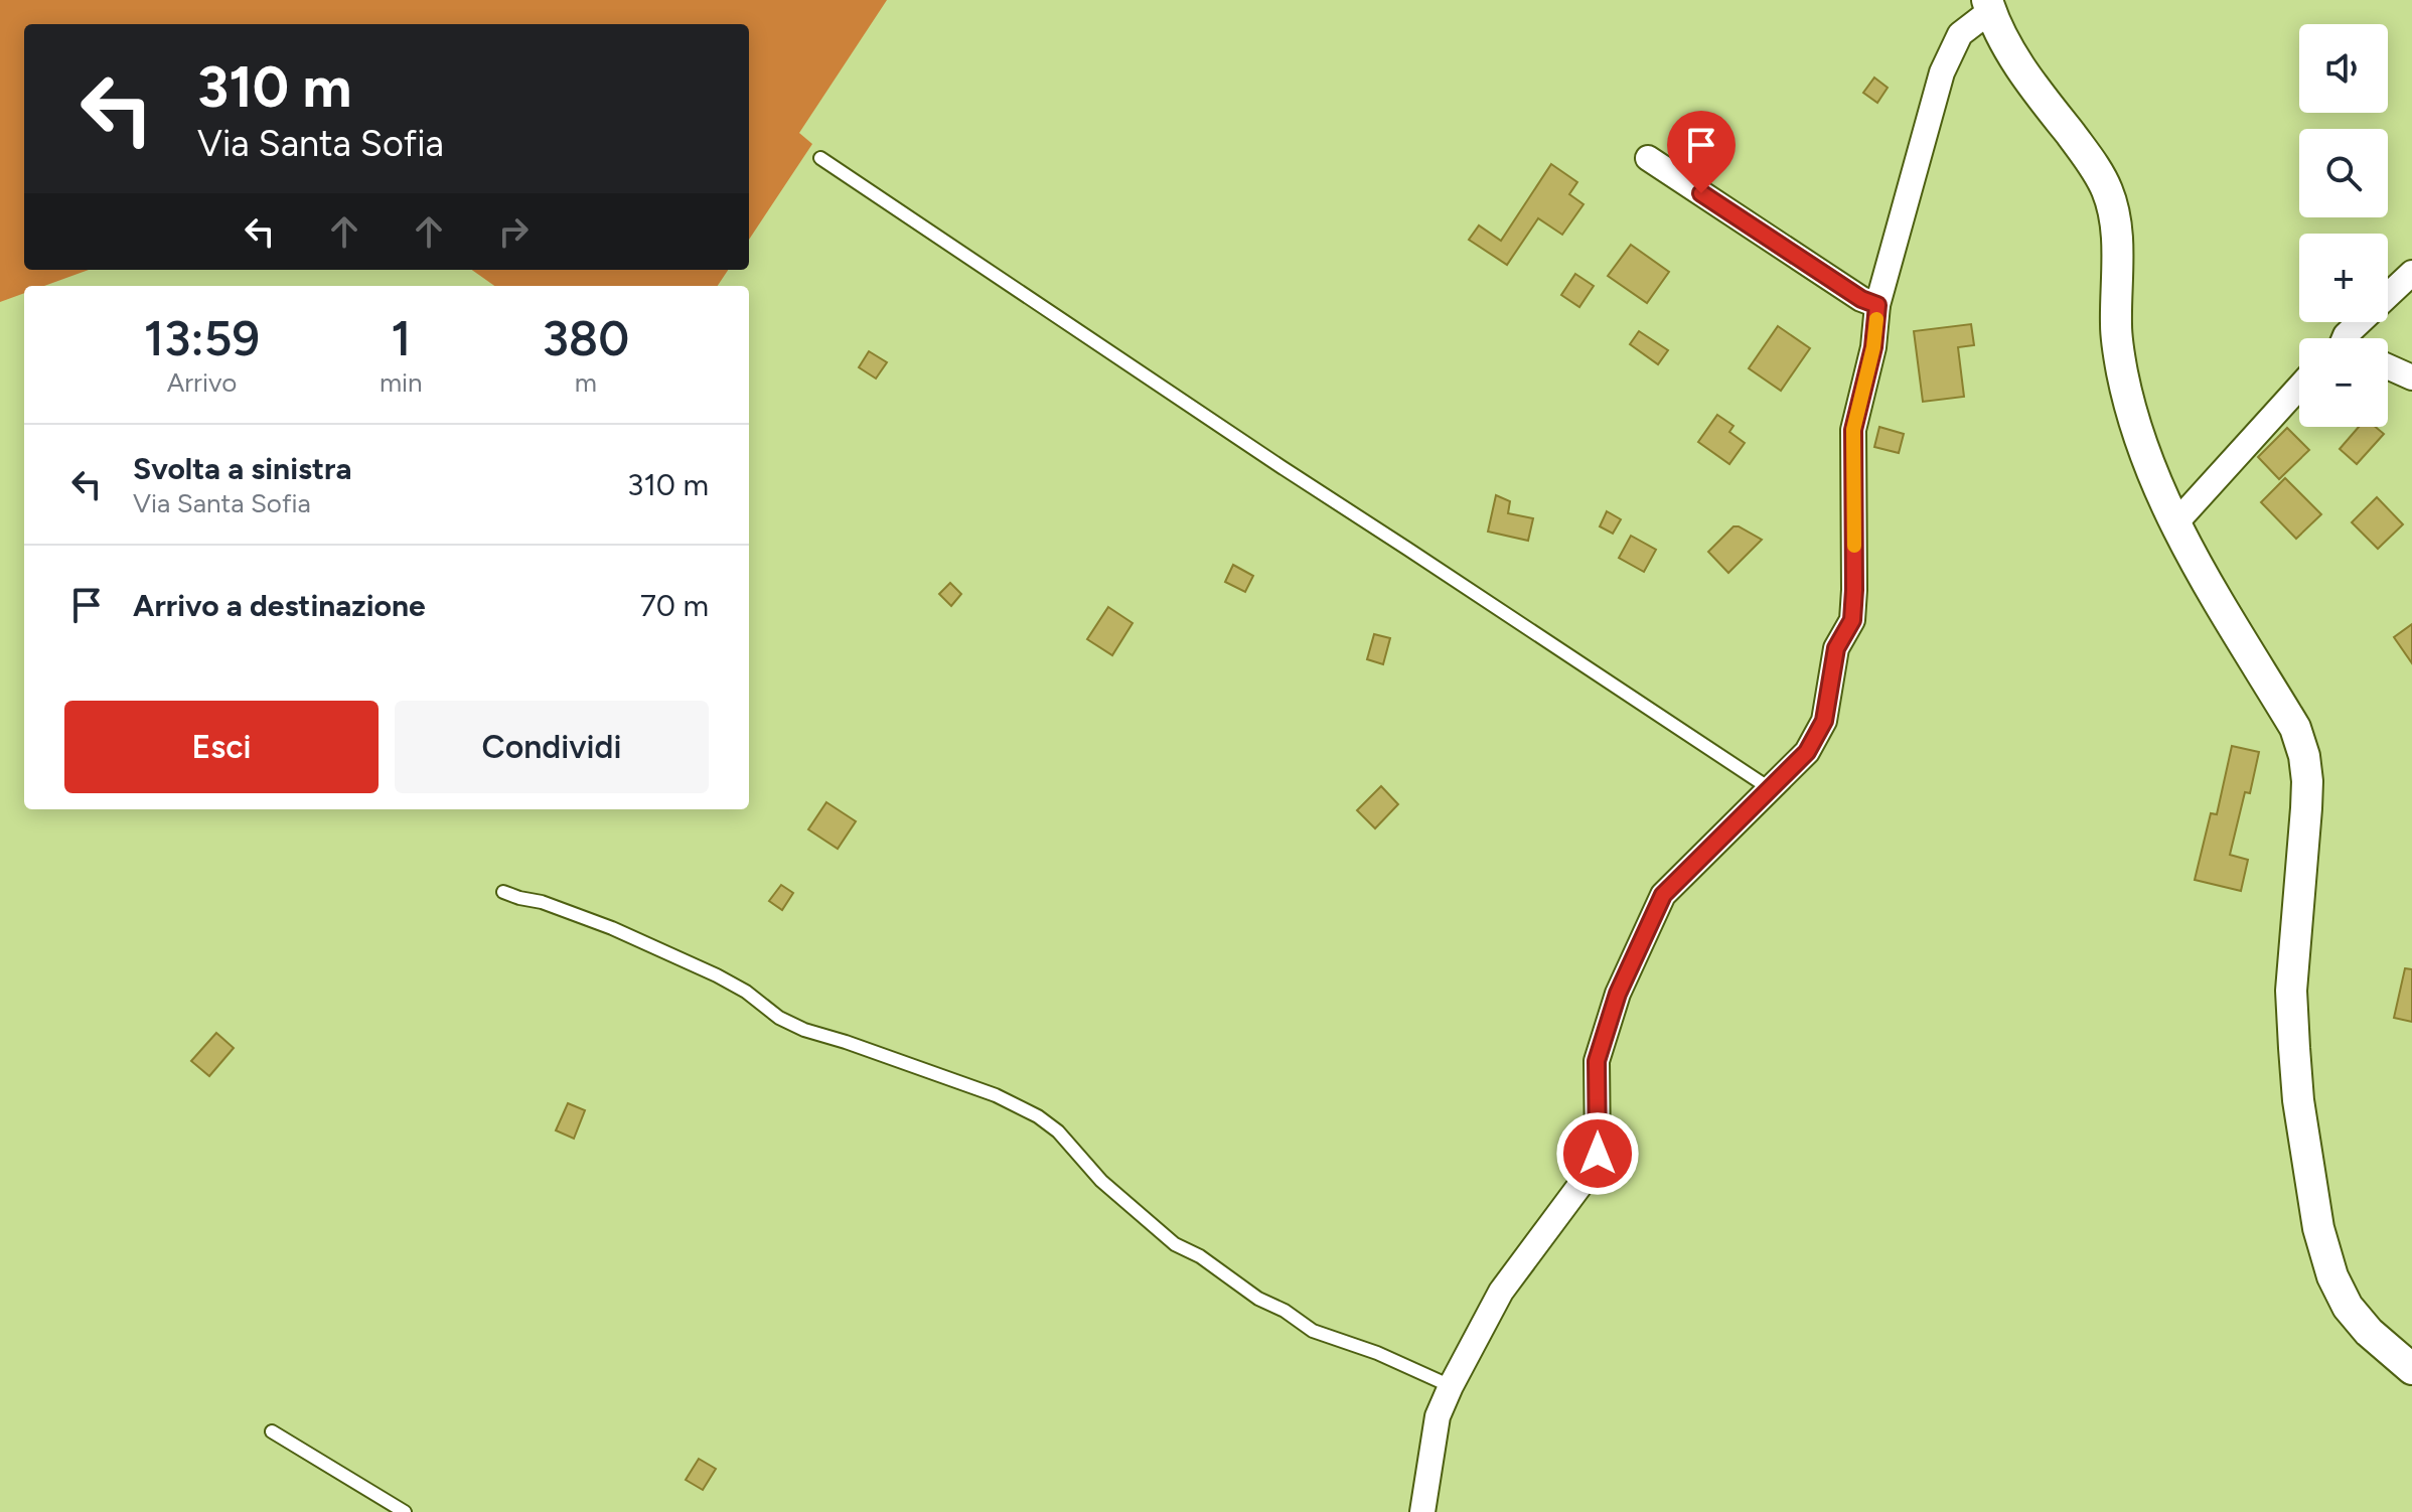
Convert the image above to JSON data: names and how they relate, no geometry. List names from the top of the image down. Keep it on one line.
{"page":{"map_buttons":["+","−"],"turn":["310 m","Via Santa Sofia"],"eta":["13:59","Arrivo","1","min","380","m"],"list":[{"name":"Svolta a sinistra","note":"Via Santa Sofia","value":"310 m"},{"name":"Arrivo a destinazione","value":"70 m"}],"buttons":["Esci","Condividi"]}}
